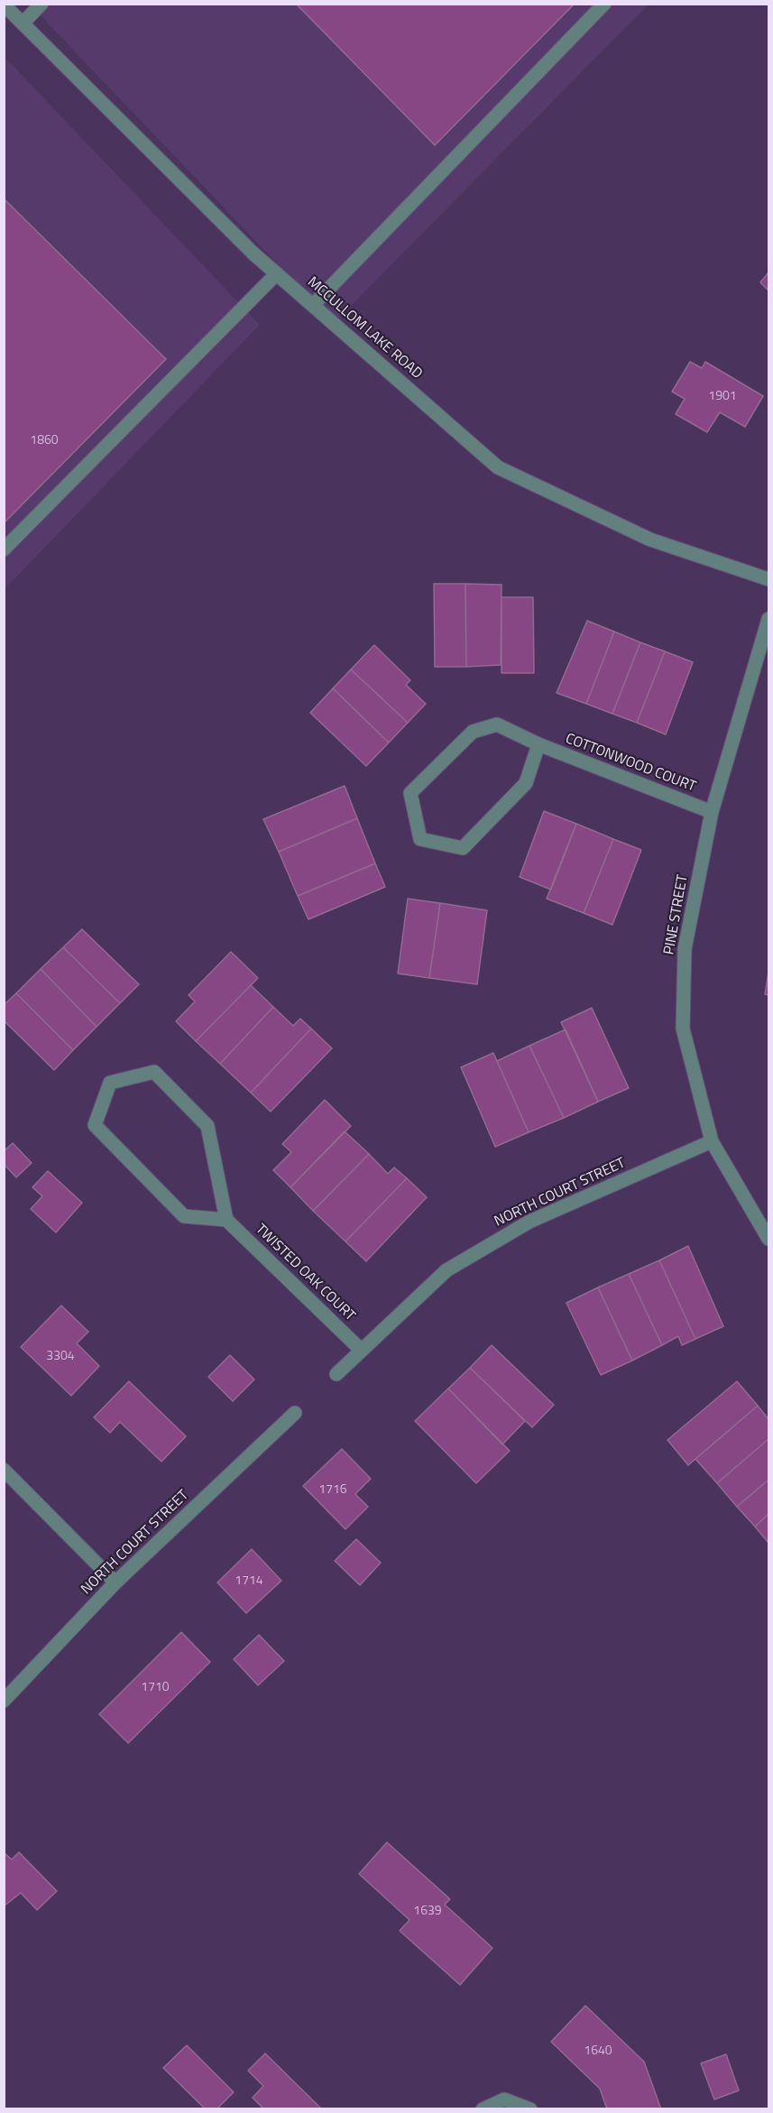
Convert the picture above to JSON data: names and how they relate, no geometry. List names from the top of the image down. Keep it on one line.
{"streets":{"street":["MCCULLOM LAKE ROAD","COTTONWOOD COURT","PINE STREET","NORTH COURT STREET","TWISTED OAK COURT"]},"crossings":[["COTTONWOOD COURT","PINE STREET"],["PINE STREET","NORTH COURT STREET"],["NORTH COURT STREET","TWISTED OAK COURT"]],"house_numbers":["1901","1860","3304","1716","1714","1710","1639","1640"]}
